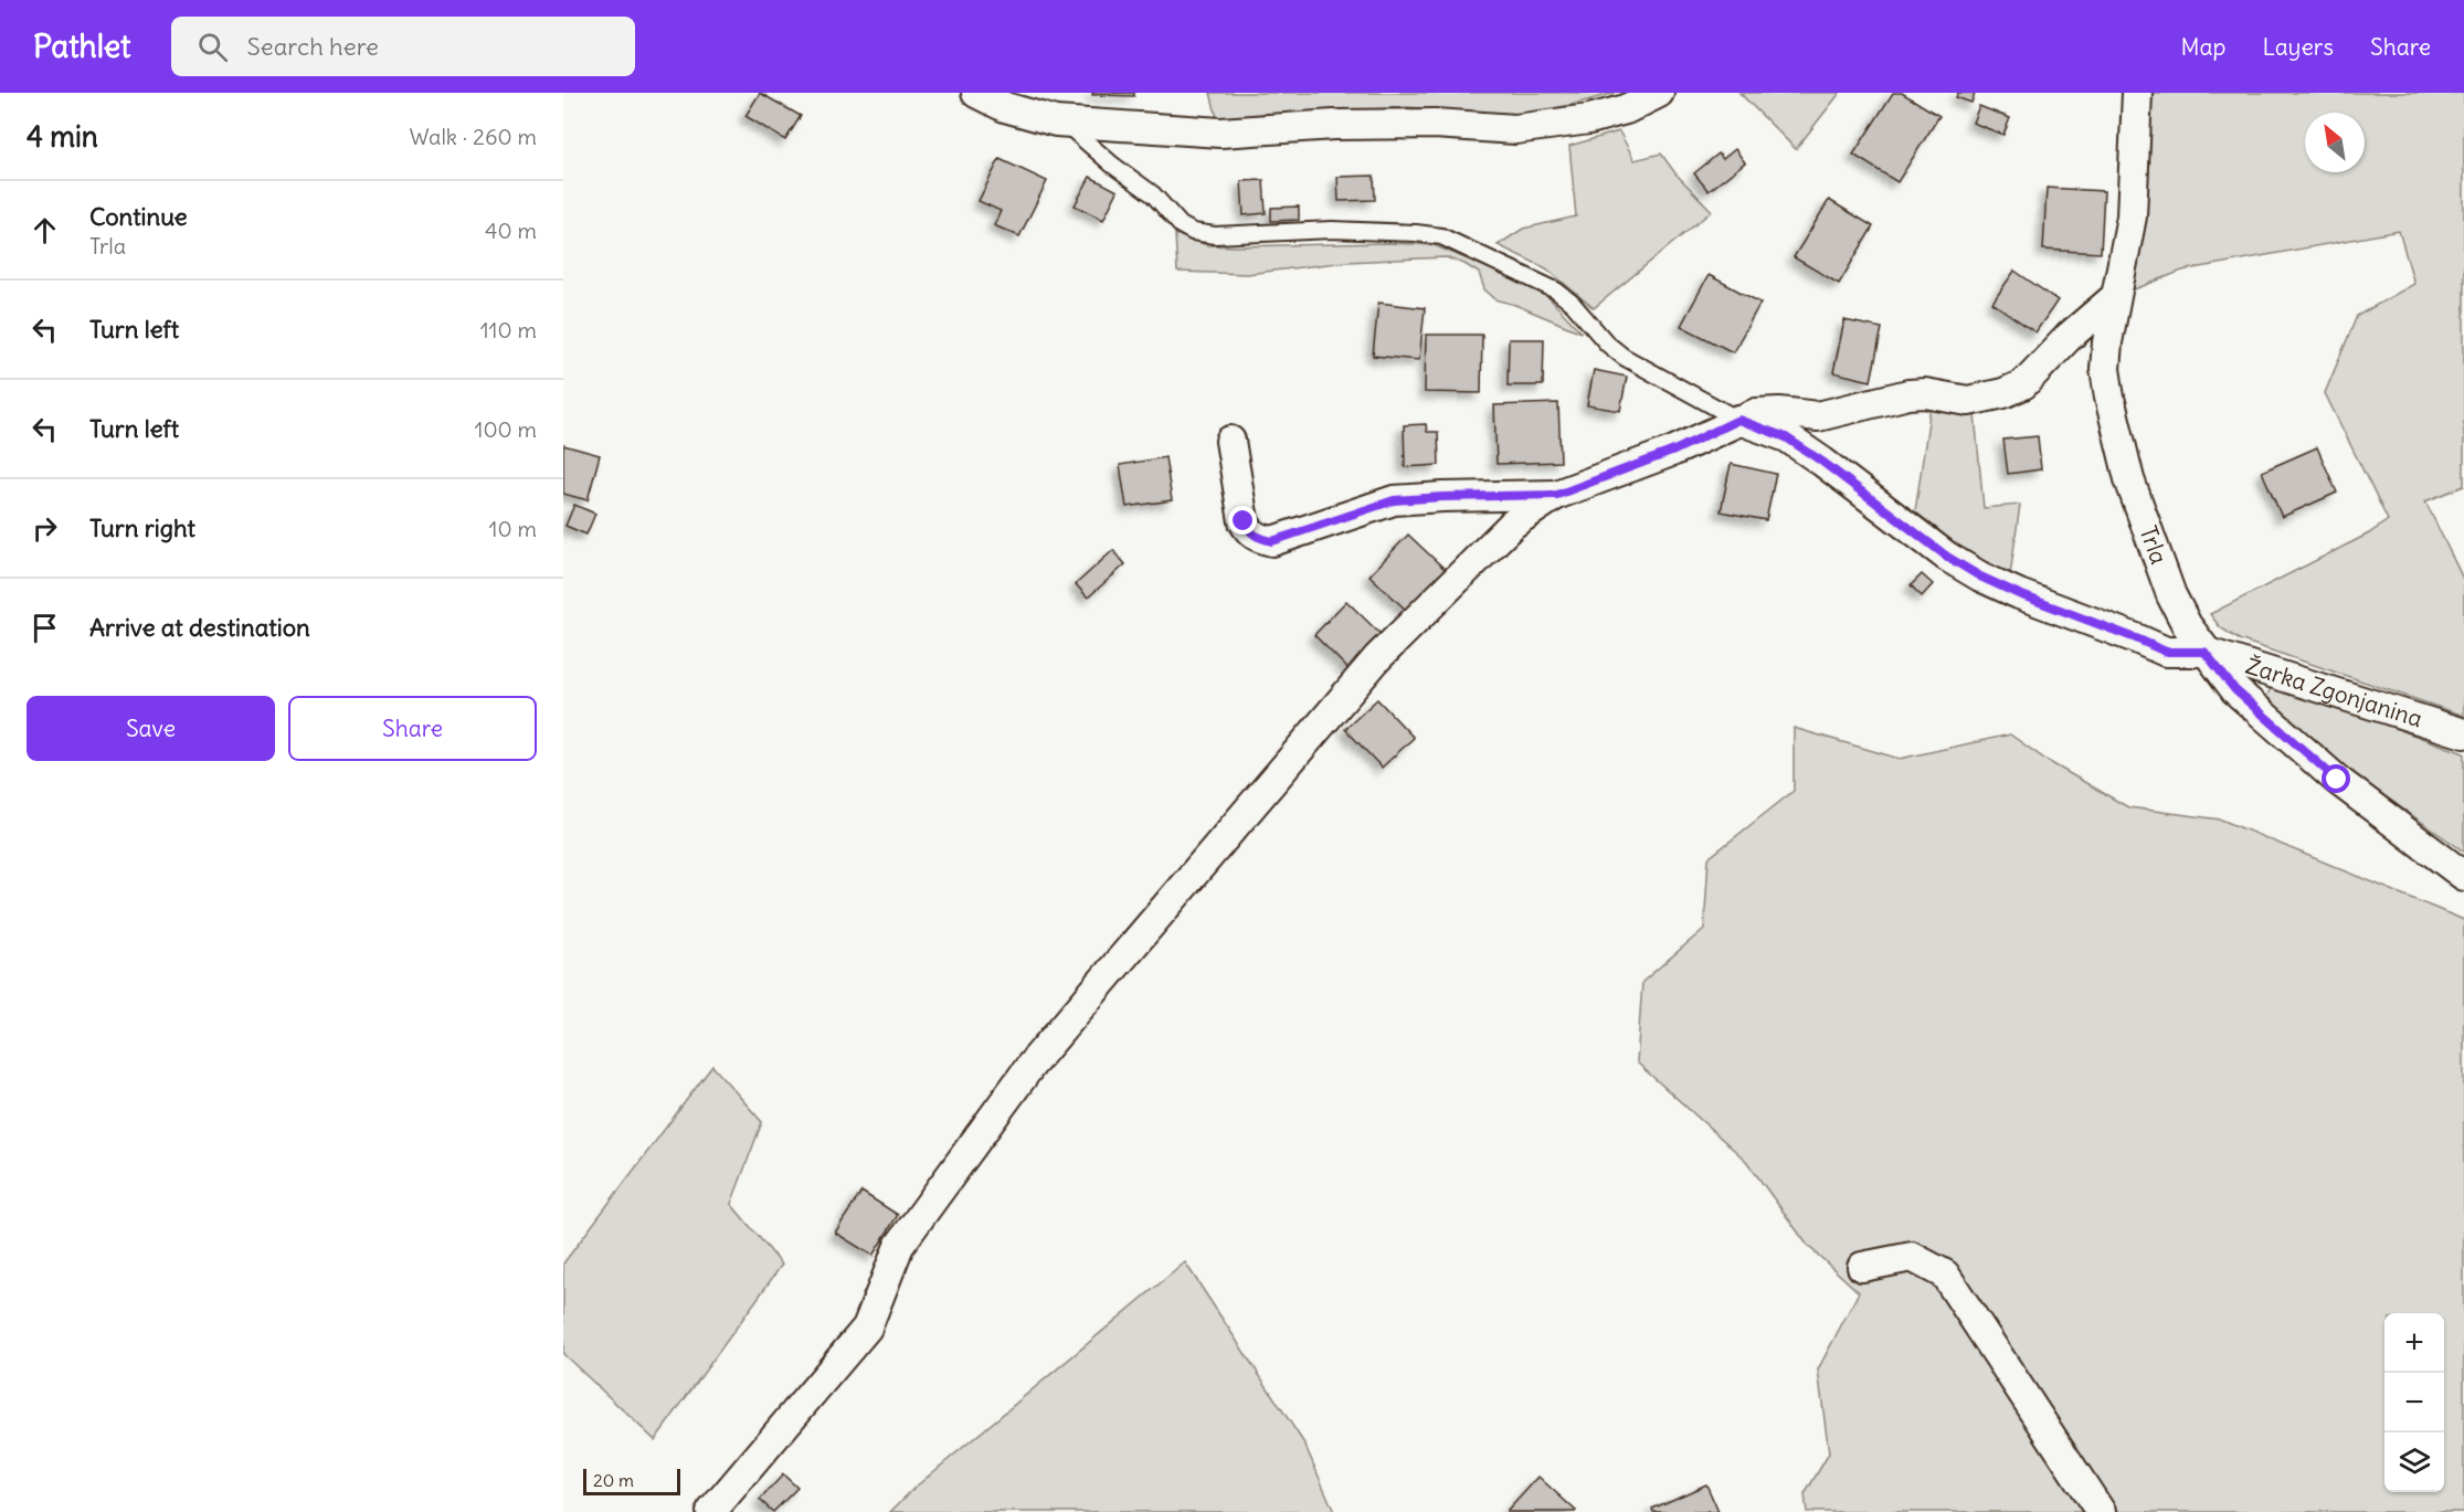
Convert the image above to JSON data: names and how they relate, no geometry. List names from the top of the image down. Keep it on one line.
{"streets":{"street":["Trla","Žarka Zgonjanina"]},"crossings":[["Trla","Žarka Zgonjanina"]],"scale_bar":"20 m","north":"top left","page":{"header":"Pathlet","search":"Search here","nav":["Map","Layers","Share"],"heading":["4 min","Walk · 260 m"],"list":[["Continue","Trla","40 m"],["Turn left","110 m"],["Turn left","100 m"],["Turn right","10 m"],"Arrive at destination"],"buttons":["Save","Share"],"map_buttons":["+","−"],"scale":"20 m"}}
